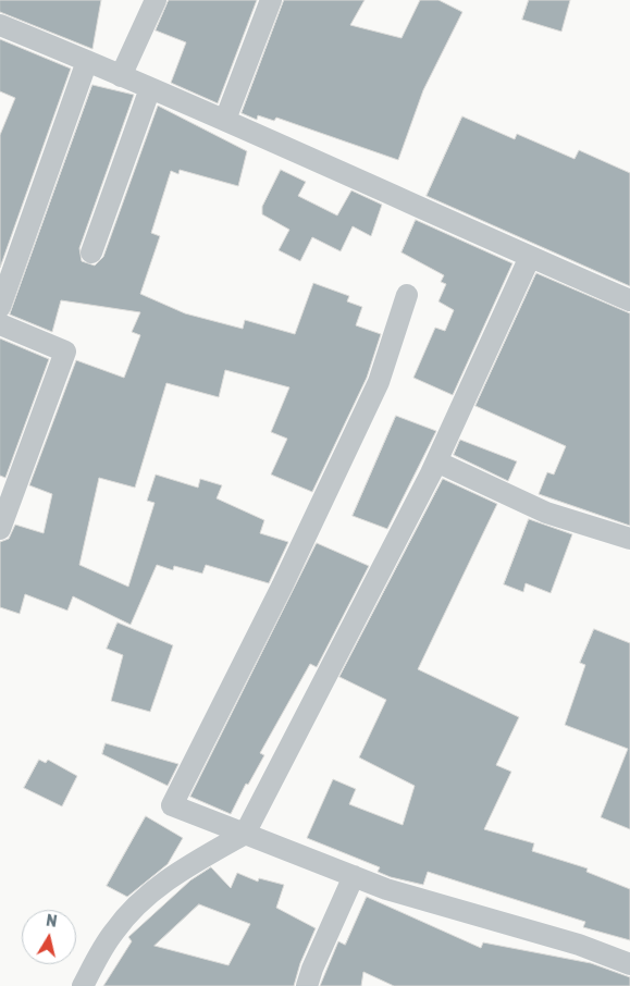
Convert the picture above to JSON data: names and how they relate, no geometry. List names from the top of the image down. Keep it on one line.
{"north":"top"}
